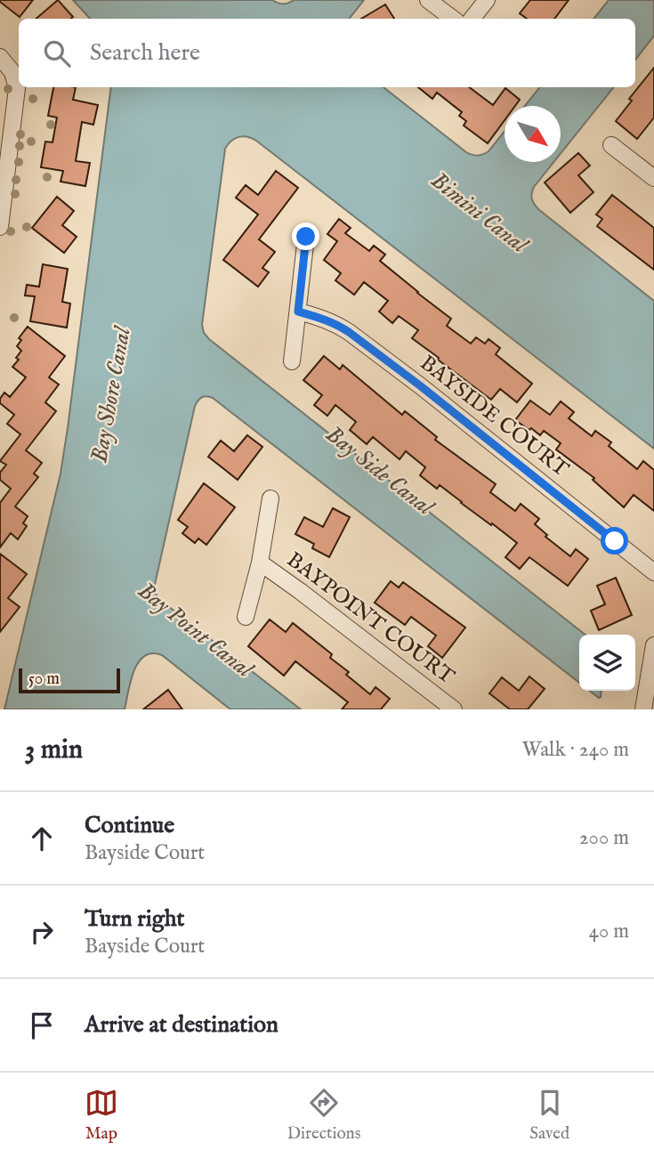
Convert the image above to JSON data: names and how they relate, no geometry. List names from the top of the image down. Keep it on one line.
{"streets":{"street":["BAYSIDE COURT","BAYPOINT COURT"]},"water":["Bimini Canal","Bay Shore Canal","Bay Side Canal","Bay Point Canal"],"scale_bar":"50 m","north":"bottom right","page":{"search":"Search here","scale":"50 m","heading":["3 min","Walk · 240 m"],"list":[["Continue","Bayside Court","200 m"],["Turn right","Bayside Court","40 m"],"Arrive at destination"],"nav":["Map","Directions","Saved"]}}
